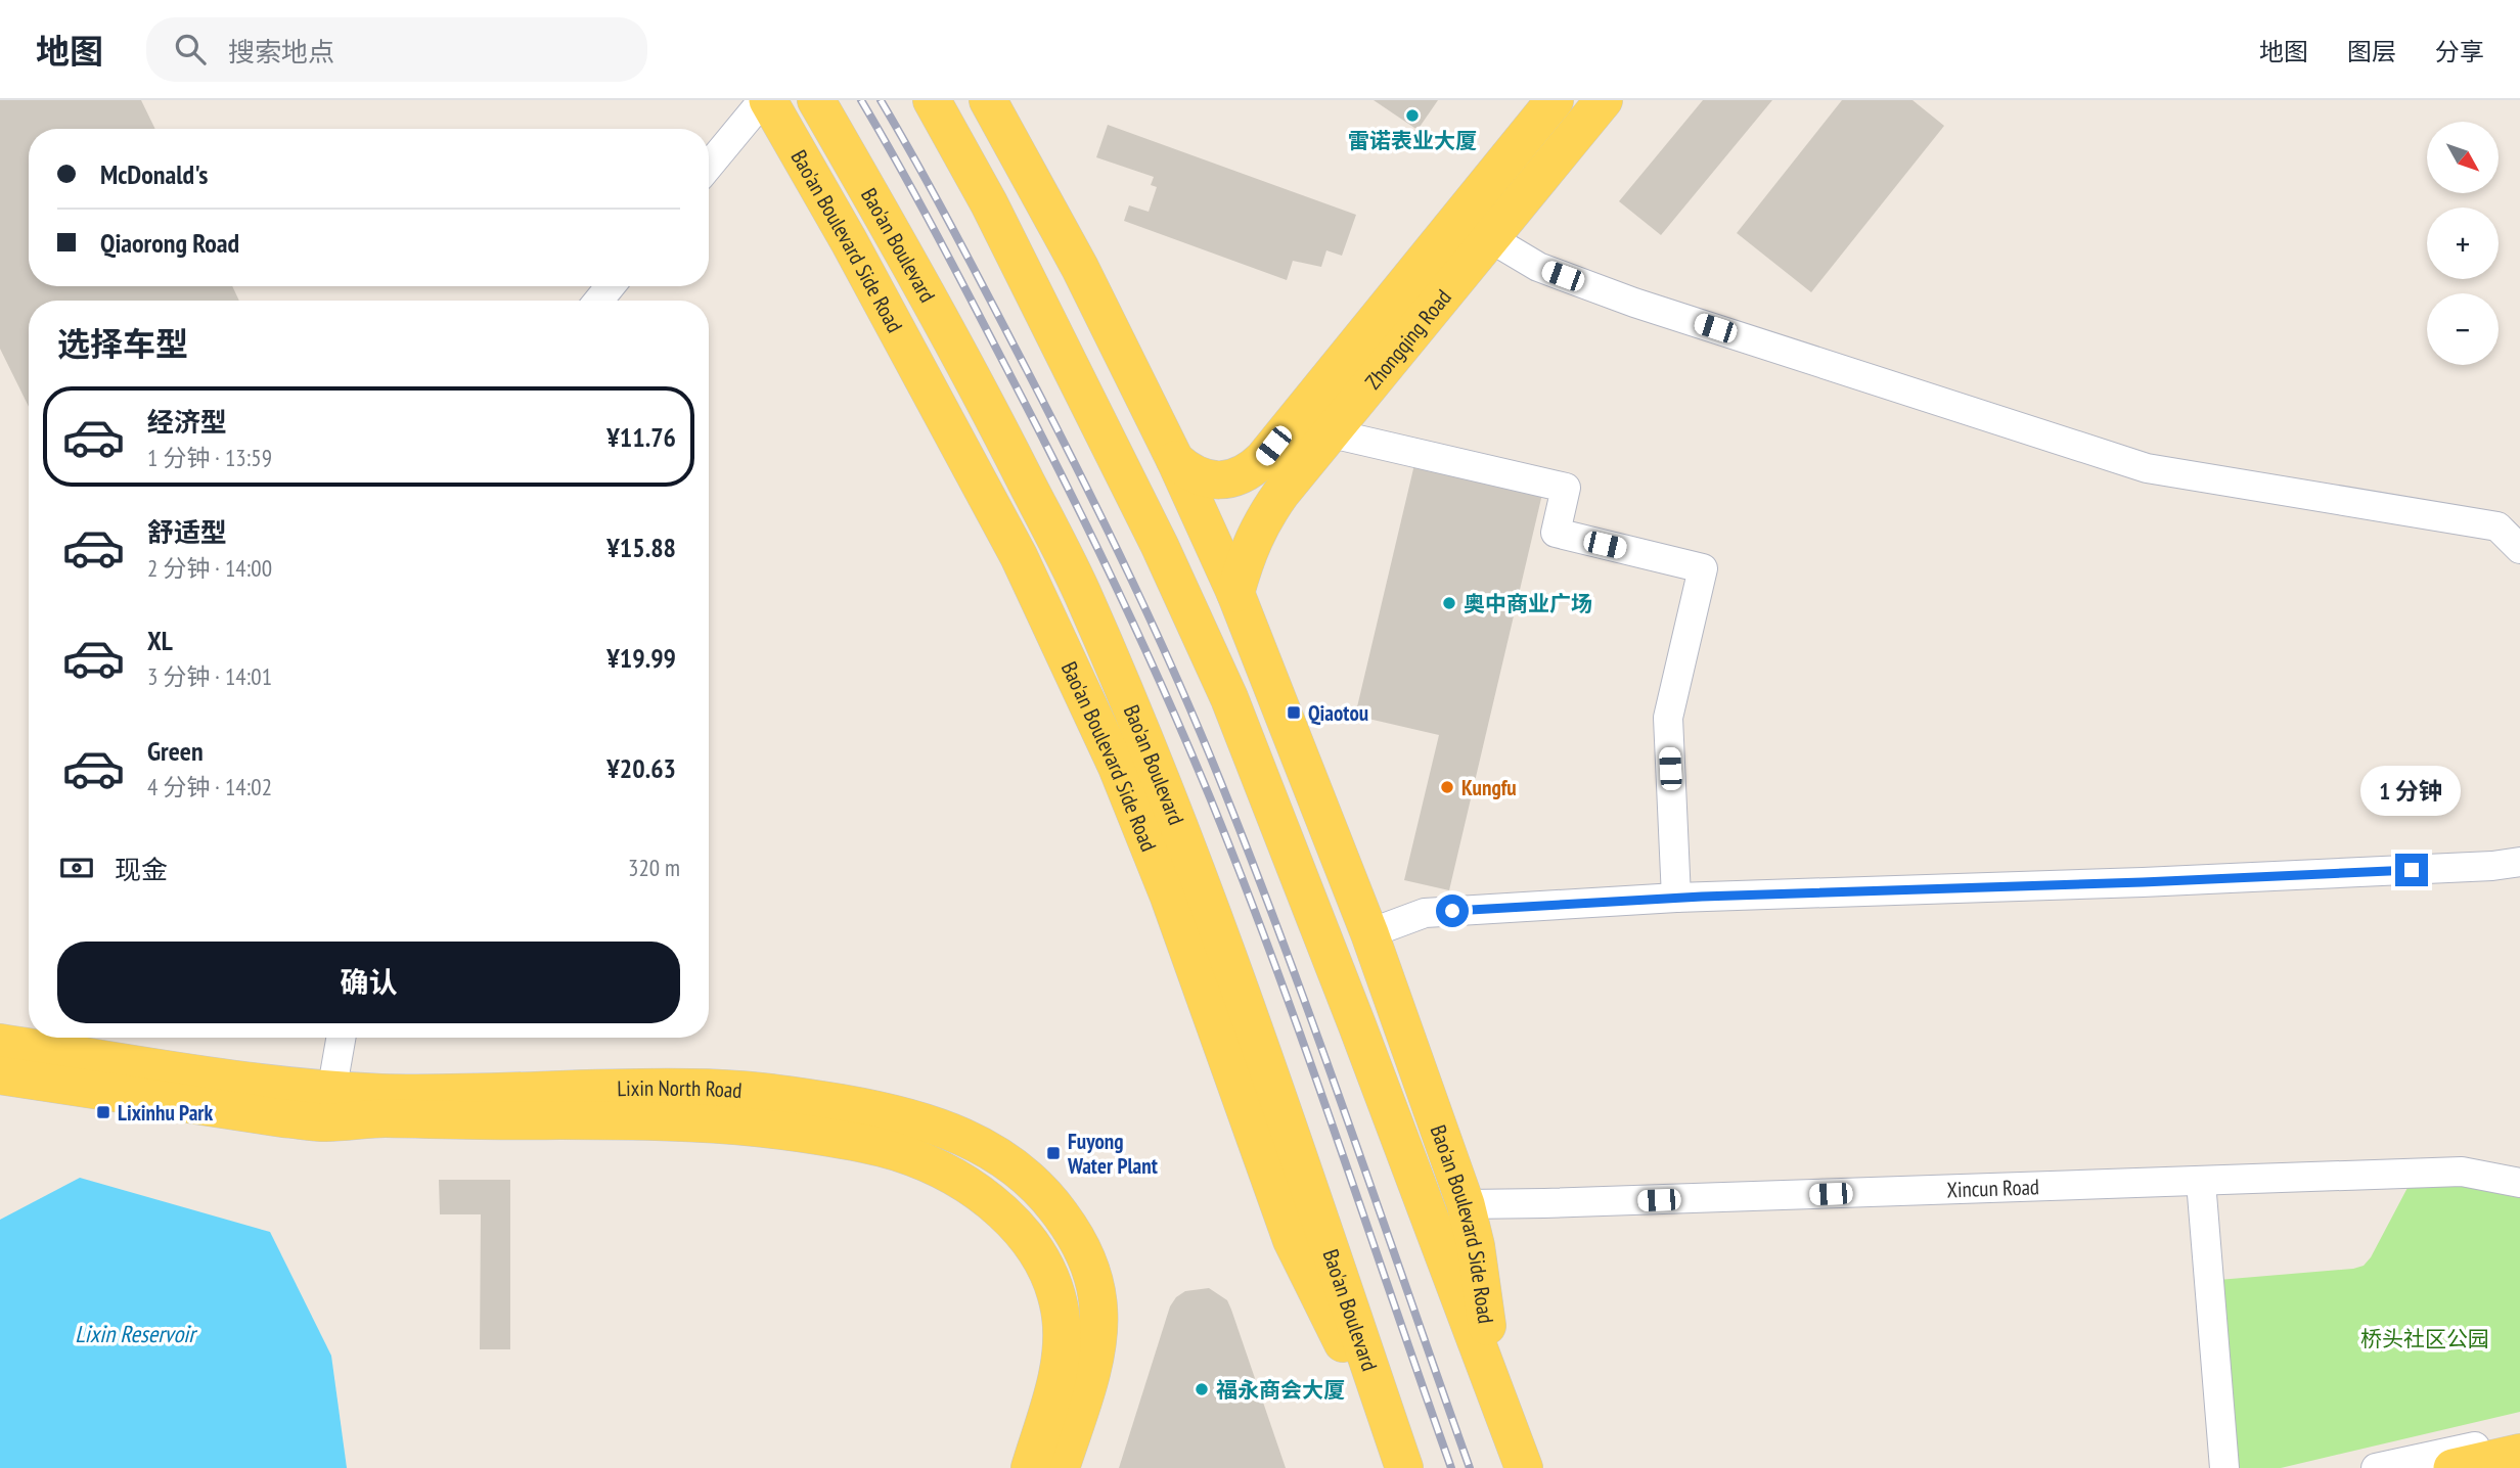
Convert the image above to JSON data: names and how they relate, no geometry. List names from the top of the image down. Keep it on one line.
{"streets":{"main road":["Bao'an Boulevard Side Road","Bao'an Boulevard","Zhongqing Road","Lixin North Road"],"street":["Xincun Road"]},"crossings":[["Bao'an Boulevard Side Road","Bao'an Boulevard"],["Bao'an Boulevard Side Road","Zhongqing Road"],["Bao'an Boulevard Side Road","Xincun Road"]],"water":["Lixin Reservoir"],"parks":["桥头社区公园"],"places":{"other":["雷诺表业大厦","奥中商业广场","Kungfu","福永商会大厦"],"transit":["Qiaotou","Lixinhu Park","Fuyong Water Plant"]},"north":"bottom right","page":{"header":"地图","search":"搜索地点","nav":["地图","图层","分享"],"map_buttons":["+","−"],"banner":["McDonald's","Qiaorong Road"],"heading":"选择车型","list":[{"name":"经济型","note":"1 分钟 · 13:59","value":"¥11.76"},{"name":"舒适型","note":"2 分钟 · 14:00","value":"¥15.88"},{"name":"XL","note":"3 分钟 · 14:01","value":"¥19.99"},{"name":"Green","note":"4 分钟 · 14:02","value":"¥20.63"}],"bubble":"1 分钟","pay":["现金","320 m"],"buttons":"确认"}}
